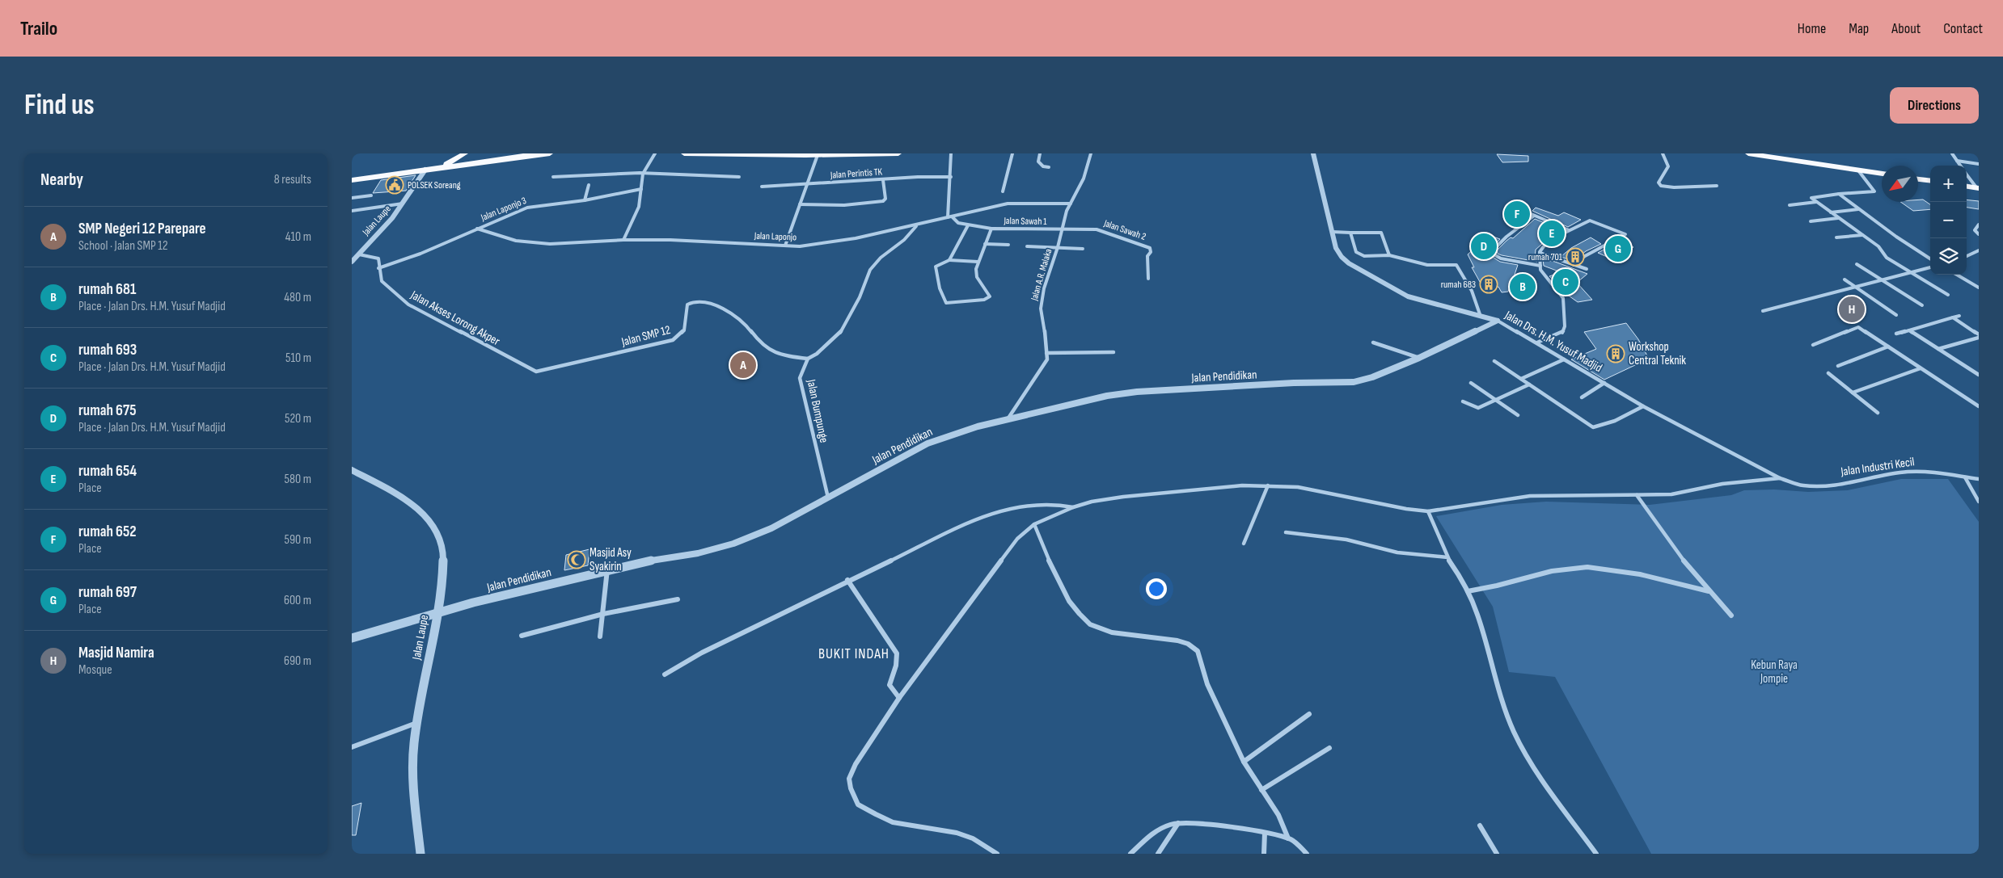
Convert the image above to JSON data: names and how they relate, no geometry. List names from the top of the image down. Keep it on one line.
{"streets":{"street":["Jalan Perintis TK","Jalan Laponjo 3","Jalan Laupe","Jalan Sawah 1","Jalan Sawah 2","Jalan Laponjo","Jalan A.R. Malaka","Jalan Akses Lorong Akper","Jalan SMP 12","Jalan Drs. H.M. Yusuf Madjid","Jalan Pendidikan","Jalan Bumpunge","Jalan Industri Kecil"]},"crossings":[["Jalan Laponjo 3","Jalan Laponjo"],["Jalan Laponjo 3","Jalan Akses Lorong Akper"],["Jalan Laupe","Jalan Akses Lorong Akper"],["Jalan Laupe","Jalan Pendidikan"],["Jalan Sawah 1","Jalan Sawah 2"],["Jalan Sawah 1","Jalan A.R. Malaka"],["Jalan Sawah 2","Jalan A.R. Malaka"],["Jalan Laponjo","Jalan A.R. Malaka"],["Jalan A.R. Malaka","Jalan Pendidikan"],["Jalan Akses Lorong Akper","Jalan SMP 12"],["Jalan SMP 12","Jalan Bumpunge"],["Jalan Drs. H.M. Yusuf Madjid","Jalan Pendidikan"],["Jalan Drs. H.M. Yusuf Madjid","Jalan Industri Kecil"],["Jalan Pendidikan","Jalan Bumpunge"]],"districts":["BUKIT INDAH"],"parks":["Kebun Raya Jompie"],"places":{"public building":["POLSEK Soreang"],"building":["rumah 701","rumah 683","Workshop Central Teknik"],"mosque":["Masjid Asy Syakirin"]},"north":"bottom left","page":{"header":"Trailo","nav":["Home","Map","About","Contact"],"buttons":"Directions","title":"Find us","heading":["Nearby","8 results"],"map_buttons":["+","−"],"pins":["F","E","D","G","C","B","H","A"],"list":[{"mark":"A","name":"SMP Negeri 12 Parepare","note":"School · Jalan SMP 12","value":"410 m"},{"mark":"B","name":"rumah 681","note":"Place · Jalan Drs. H.M. Yusuf Madjid","value":"480 m"},{"mark":"C","name":"rumah 693","note":"Place · Jalan Drs. H.M. Yusuf Madjid","value":"510 m"},{"mark":"D","name":"rumah 675","note":"Place · Jalan Drs. H.M. Yusuf Madjid","value":"520 m"},{"mark":"E","name":"rumah 654","note":"Place","value":"580 m"},{"mark":"F","name":"rumah 652","note":"Place","value":"590 m"},{"mark":"G","name":"rumah 697","note":"Place","value":"600 m"},{"mark":"H","name":"Masjid Namira","note":"Mosque","value":"690 m"}]}}
